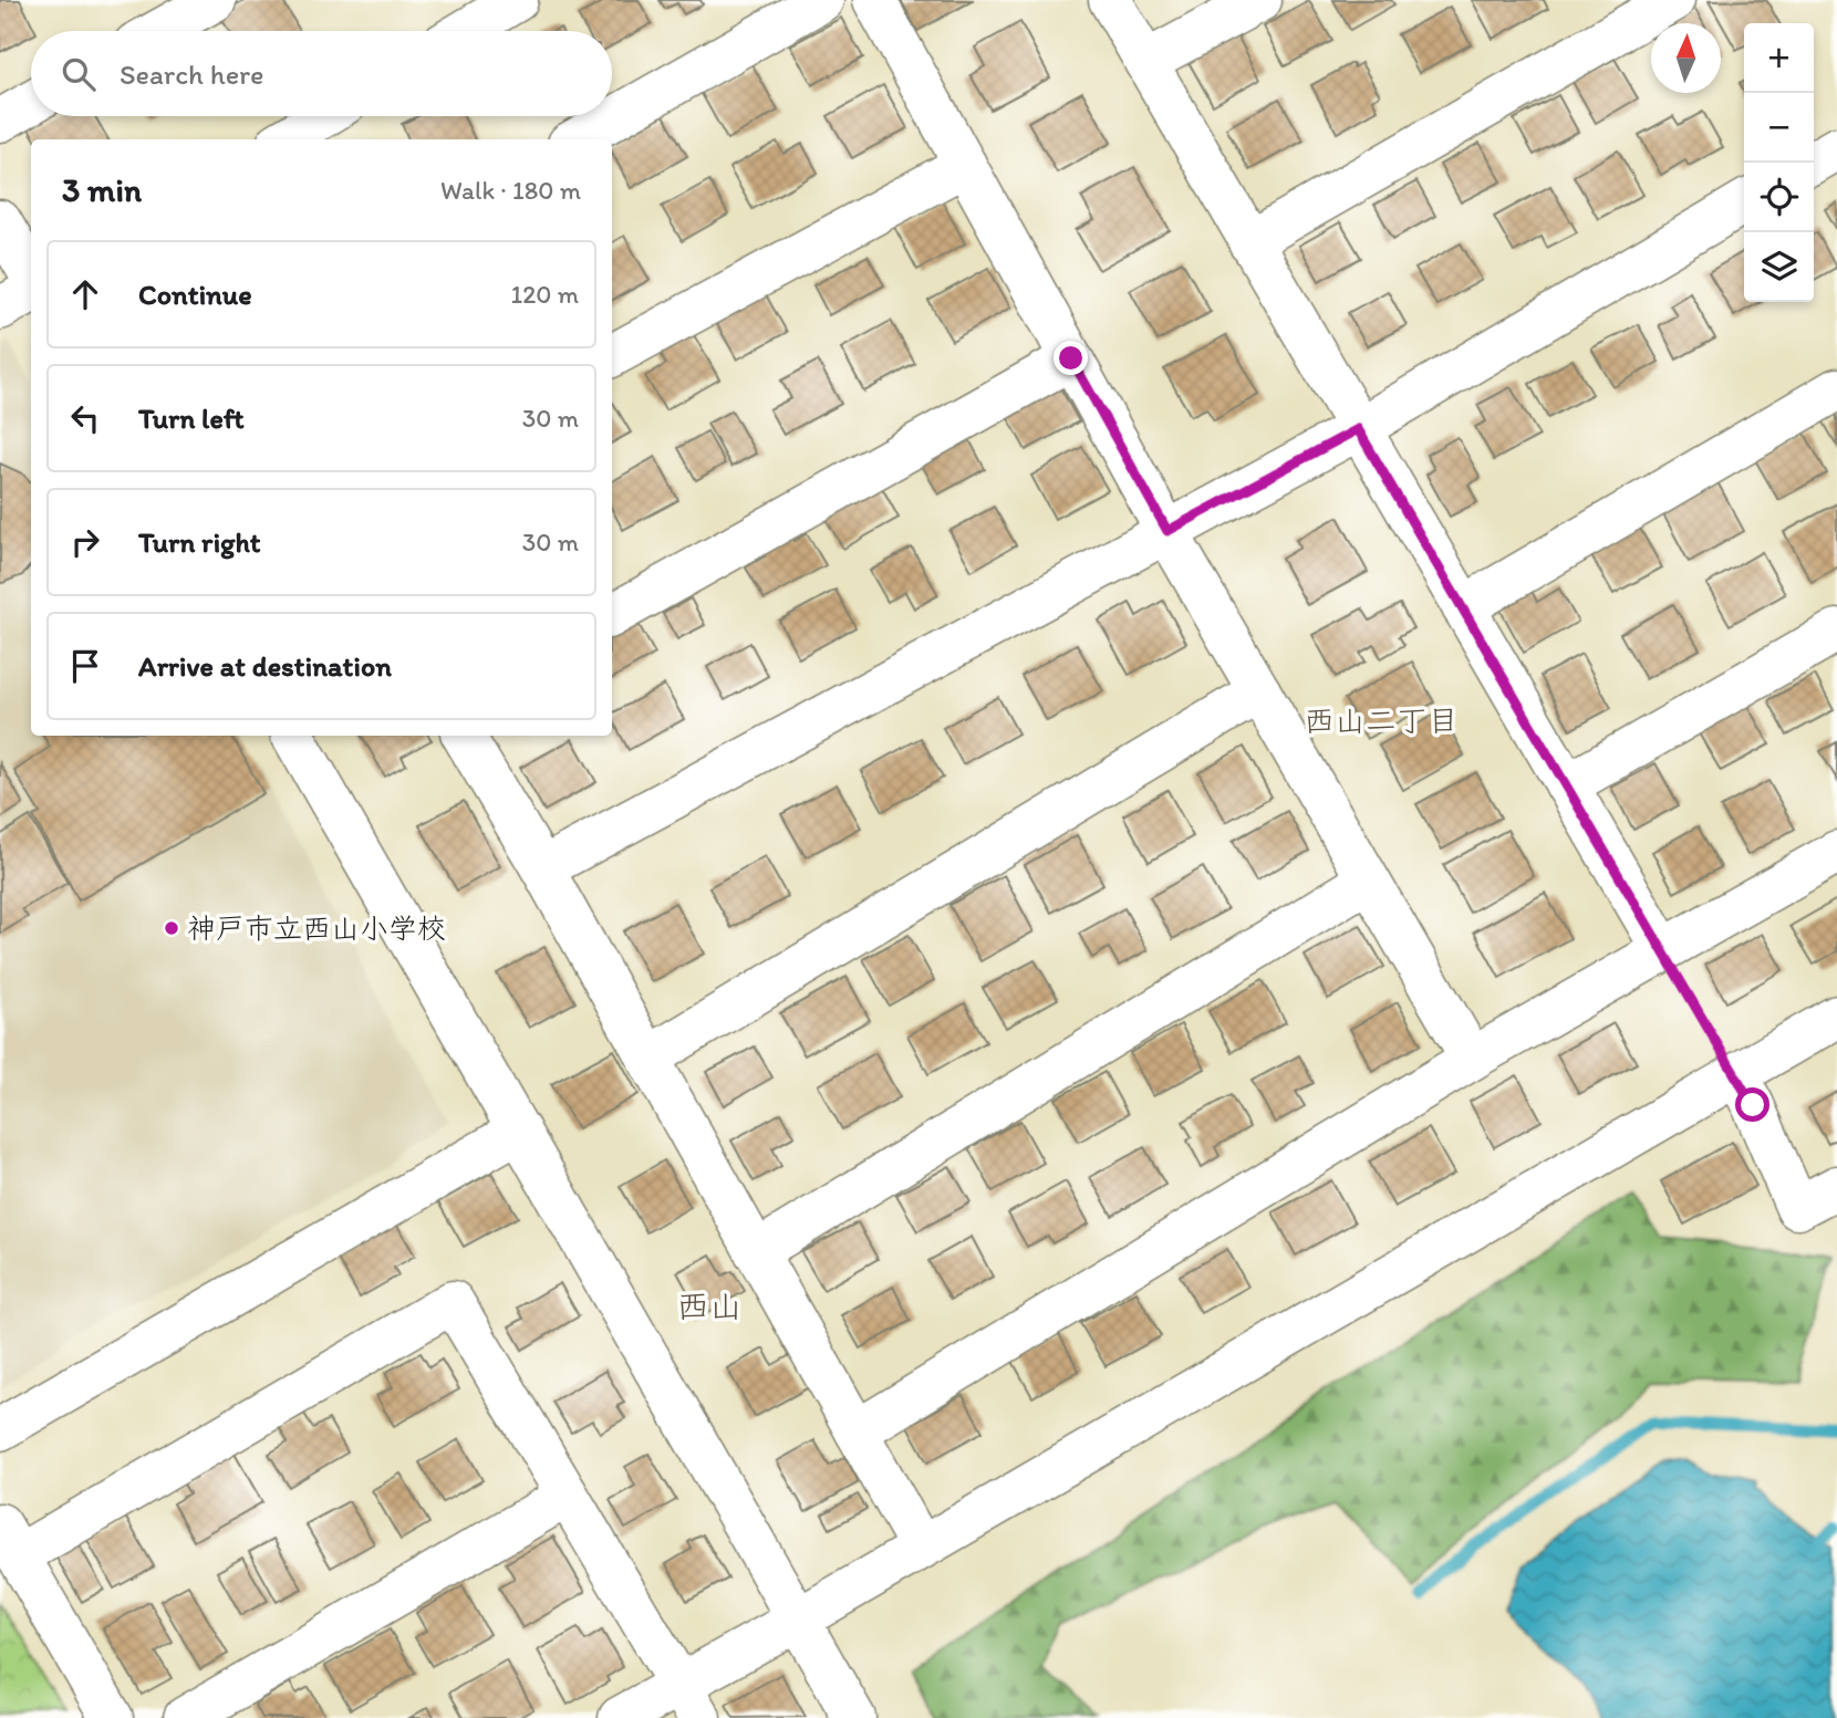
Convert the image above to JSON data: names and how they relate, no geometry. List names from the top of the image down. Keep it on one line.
{"districts":["西山二丁目","西山"],"places":["神戸市立西山小学校"],"north":"top","page":{"map_buttons":["+","−"],"search":"Search here","heading":["3 min","Walk · 180 m"],"list":[["Continue","120 m"],["Turn left","30 m"],["Turn right","30 m"],"Arrive at destination"]}}
